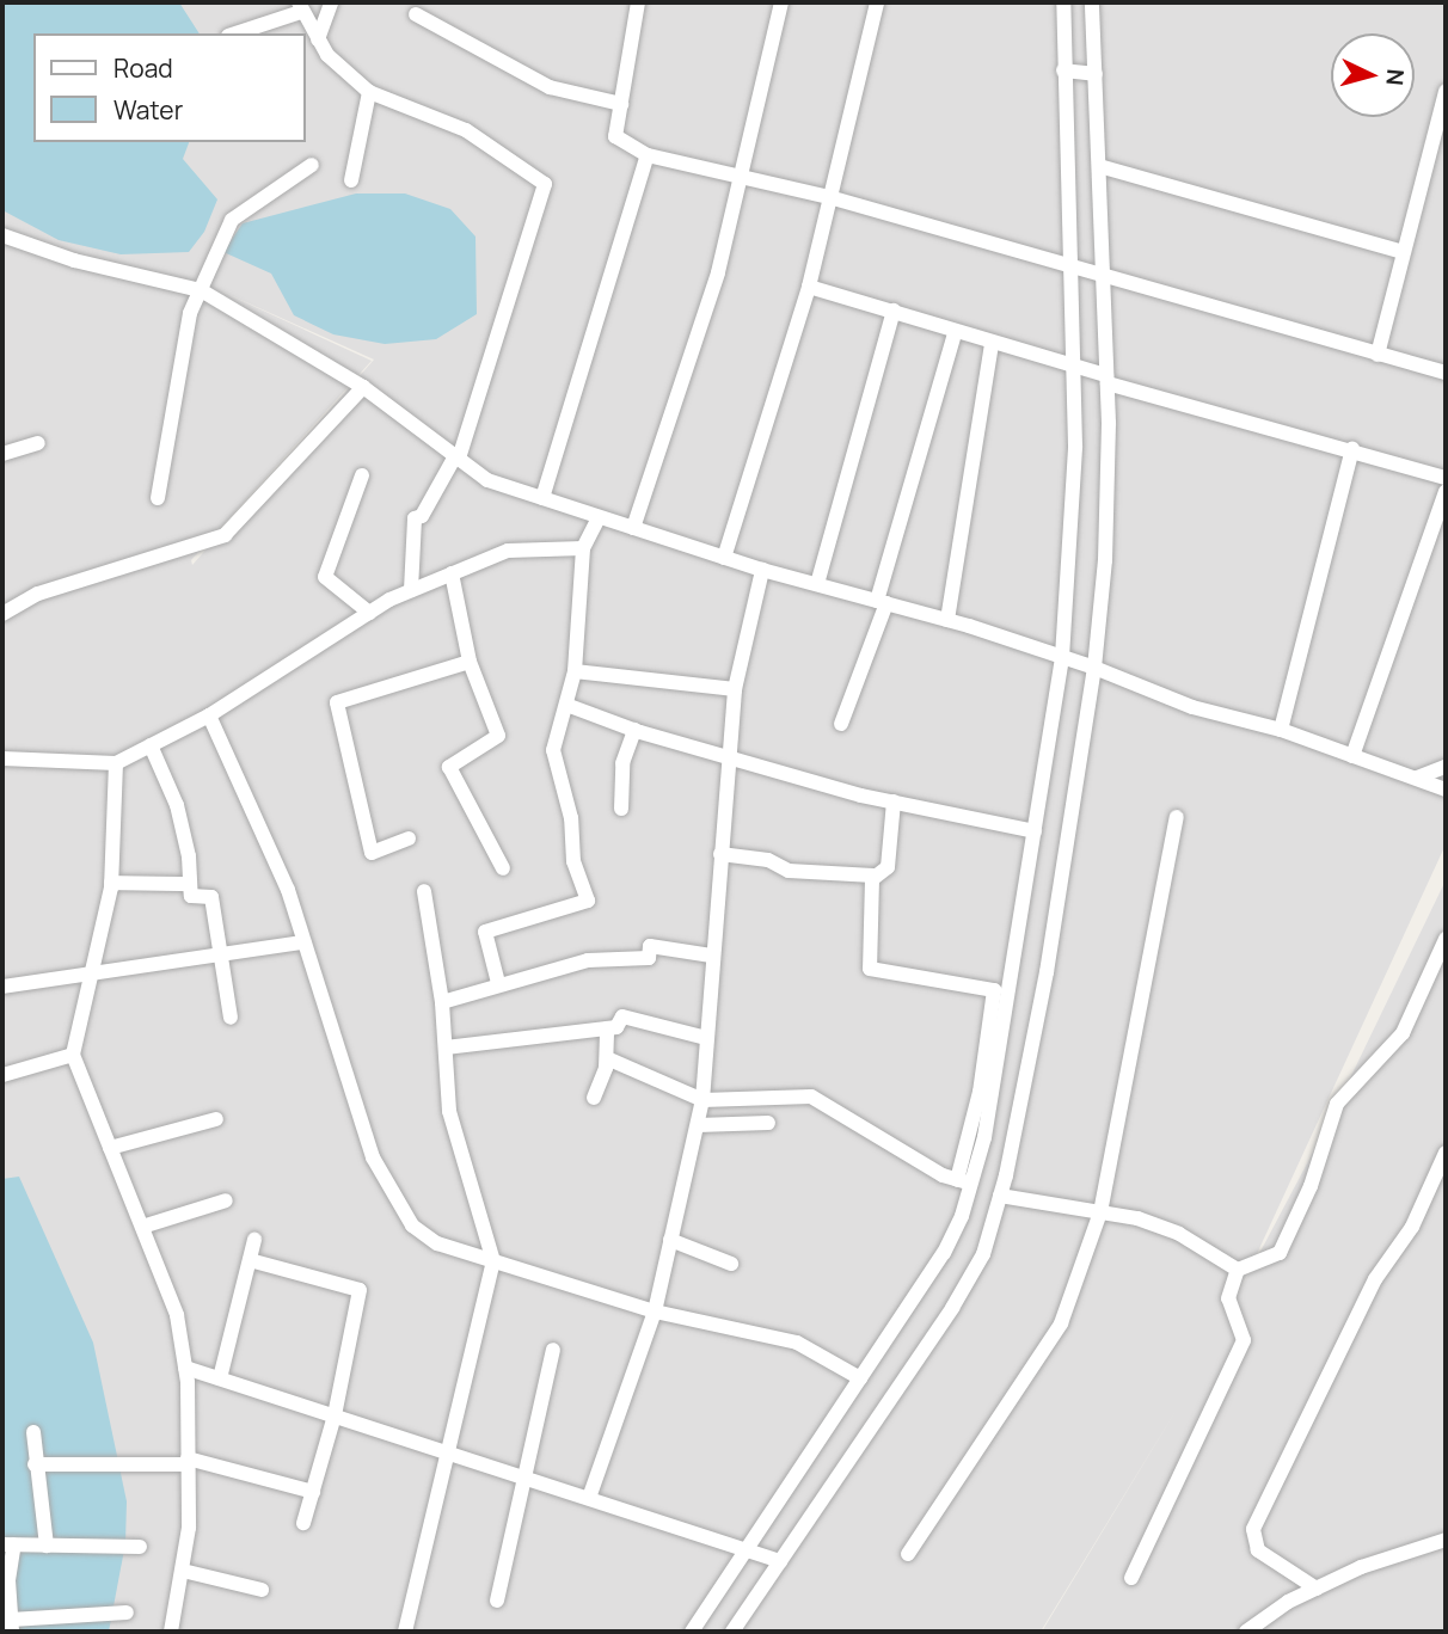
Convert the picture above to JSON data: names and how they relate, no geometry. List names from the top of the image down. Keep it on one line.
{"legend":["Road","Water"],"north":"right"}
